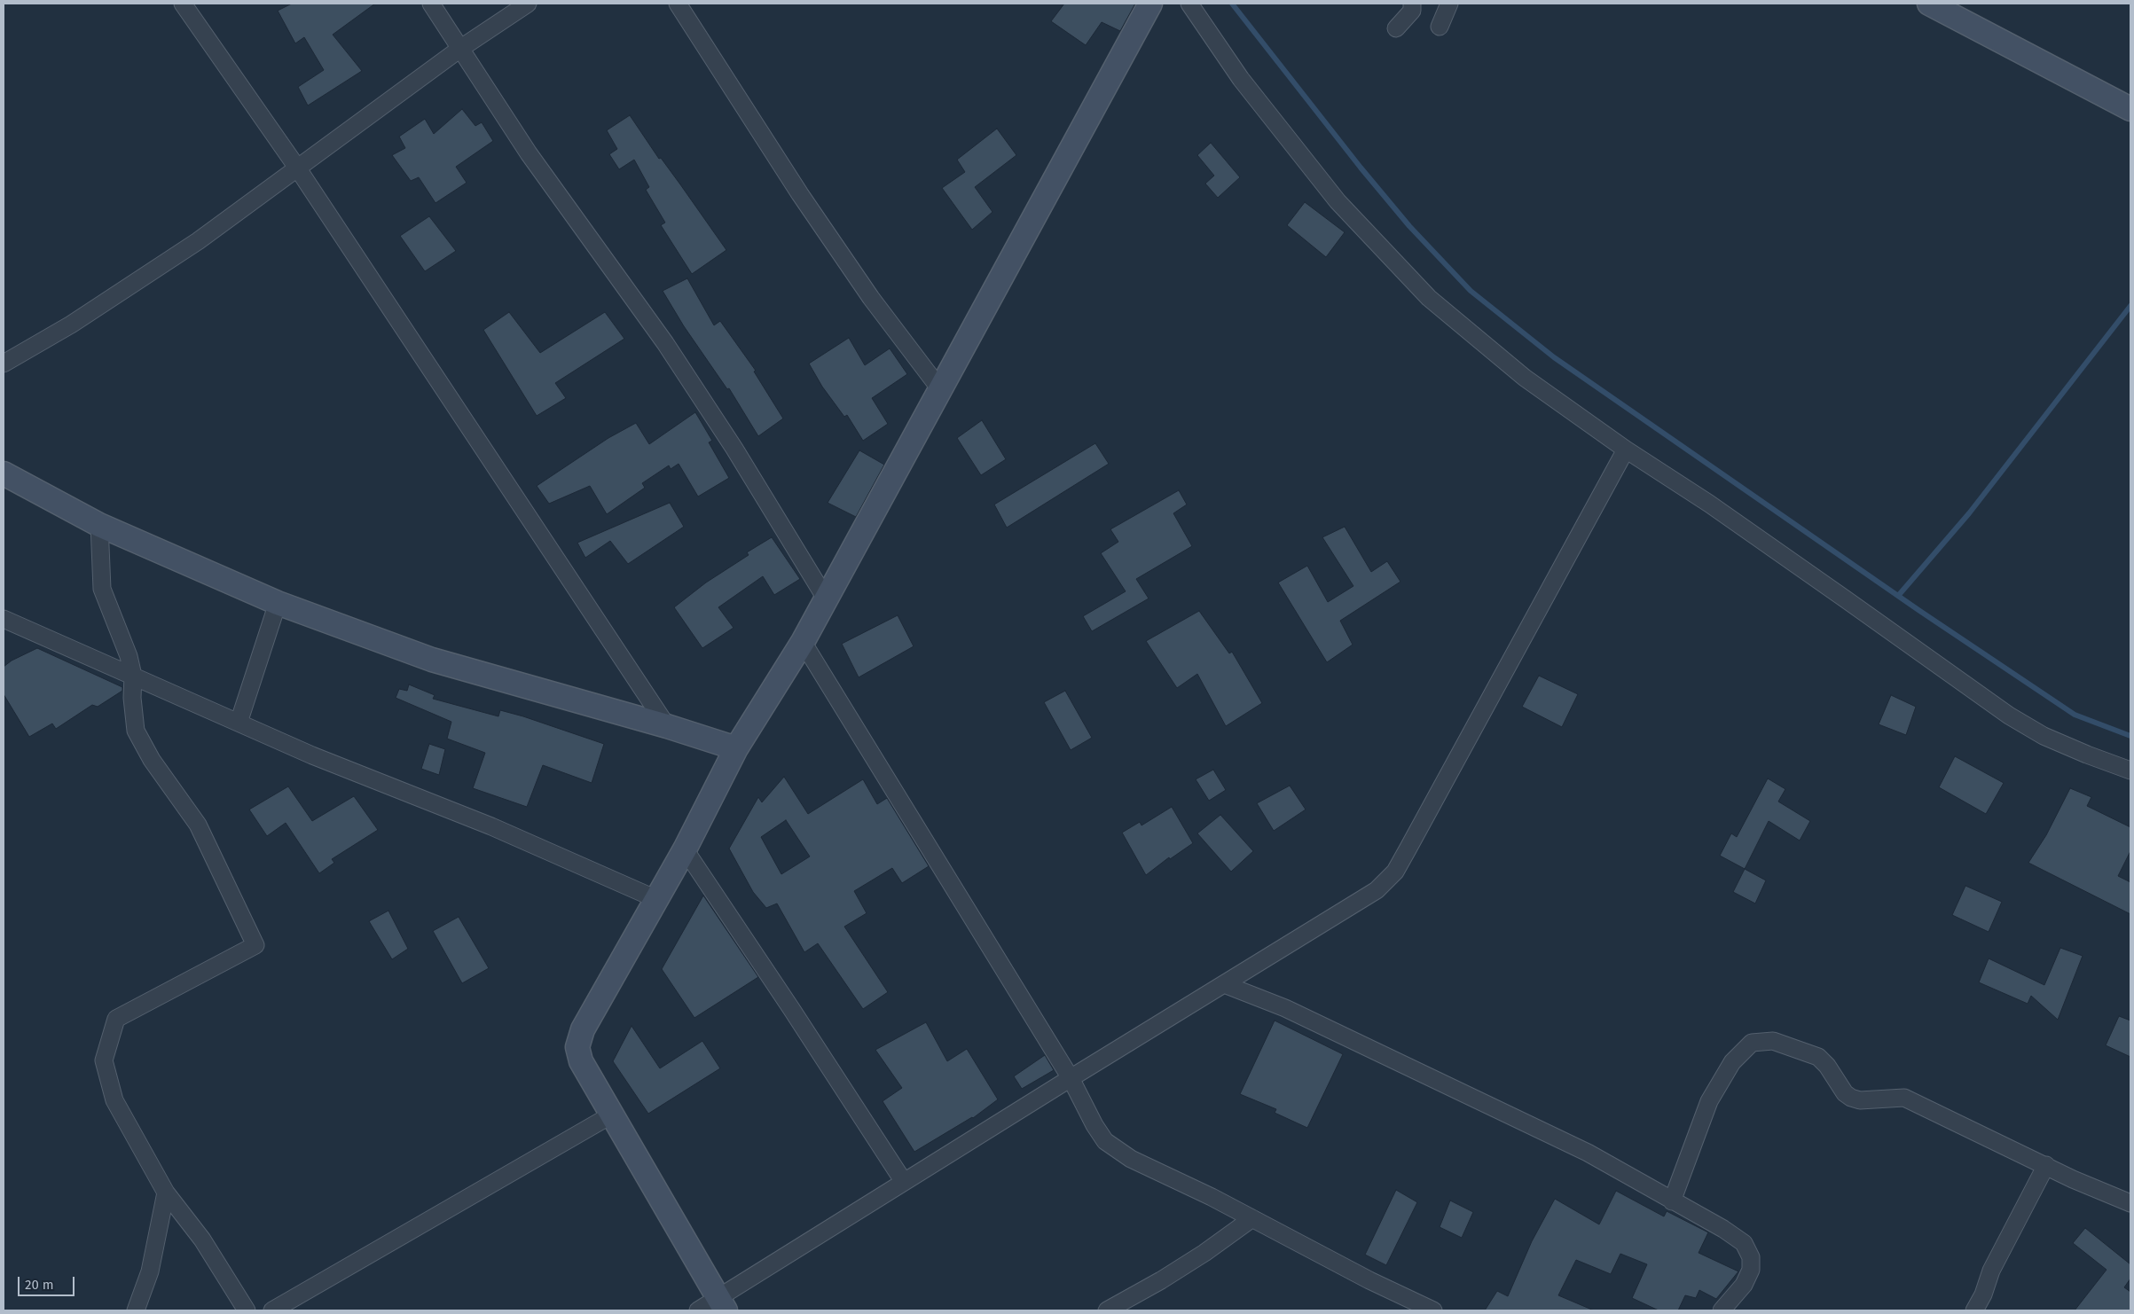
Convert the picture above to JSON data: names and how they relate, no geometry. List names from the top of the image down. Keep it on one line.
{"scale_bar":"20 m"}
